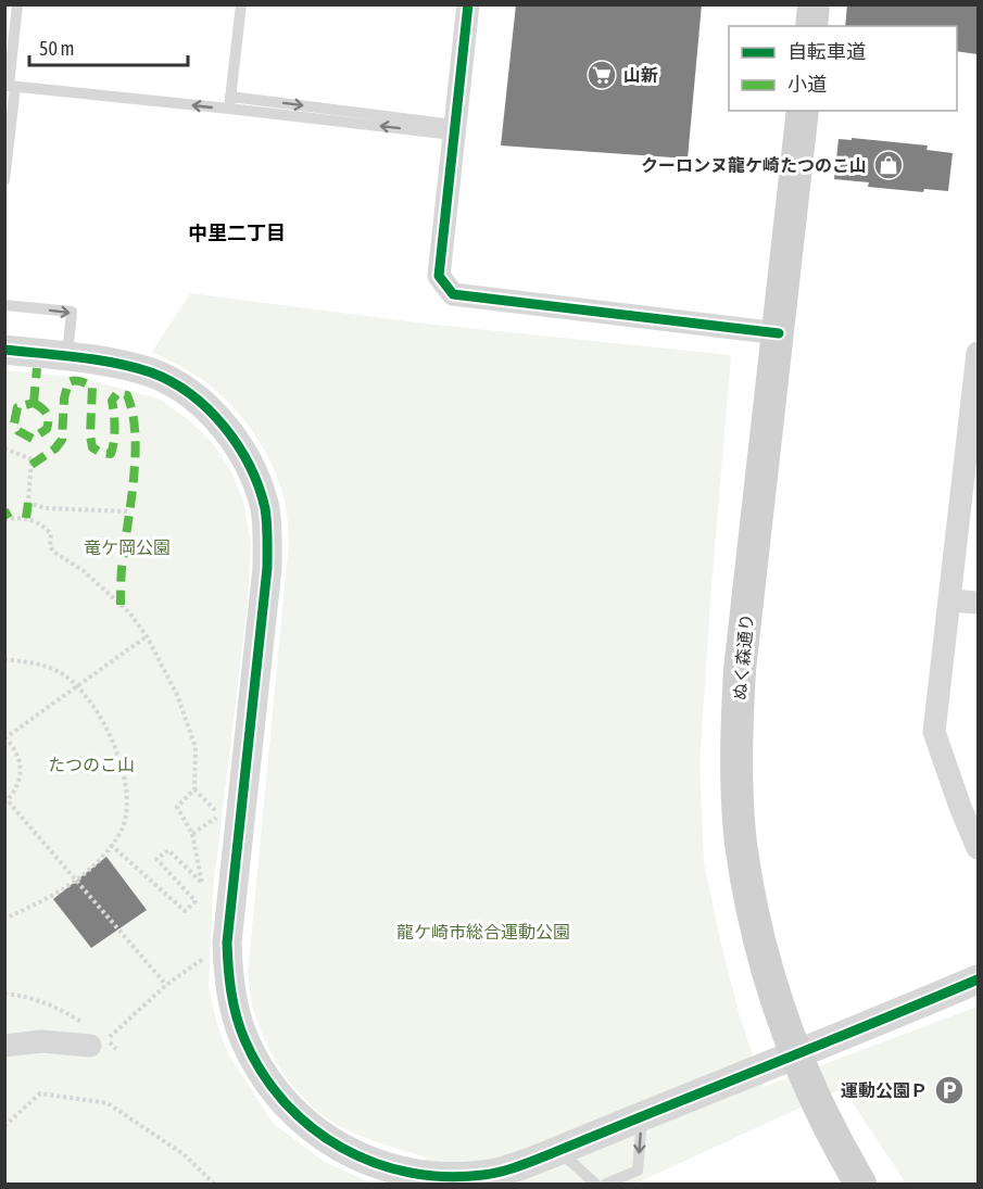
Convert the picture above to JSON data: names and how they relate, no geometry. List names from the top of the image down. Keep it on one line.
{"streets":{"main road":["ぬく森通り"]},"districts":["中里二丁目"],"parks":["竜ケ岡公園","たつのこ山","龍ケ崎市総合運動公園"],"places":{"supermarket":["山新"],"shop":["クーロンヌ龍ケ崎たつのこ山"],"parking":["運動公園Ｐ"]},"legend":["自転車道","小道"],"scale_bar":"50 m"}
